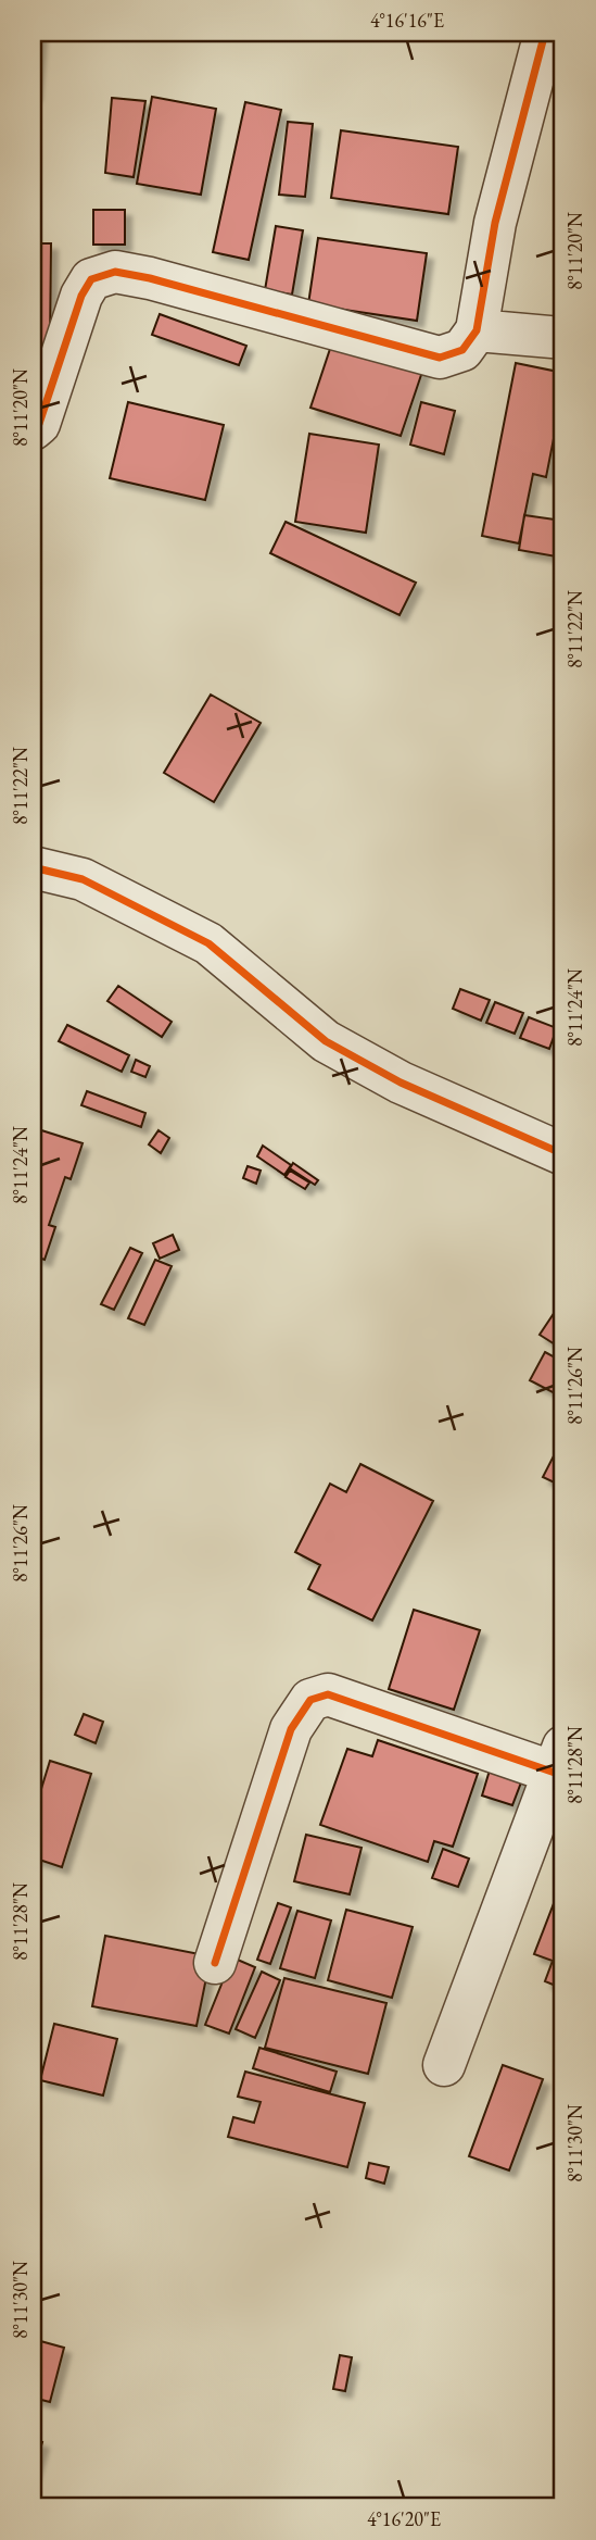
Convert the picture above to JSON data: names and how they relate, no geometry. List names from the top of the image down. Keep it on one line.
{"coordinates":["4°16'16\"E","8°11'20\"N","8°11'22\"N","8°11'24\"N","8°11'26\"N","8°11'28\"N","8°11'30\"N","4°16'20\"E"]}
